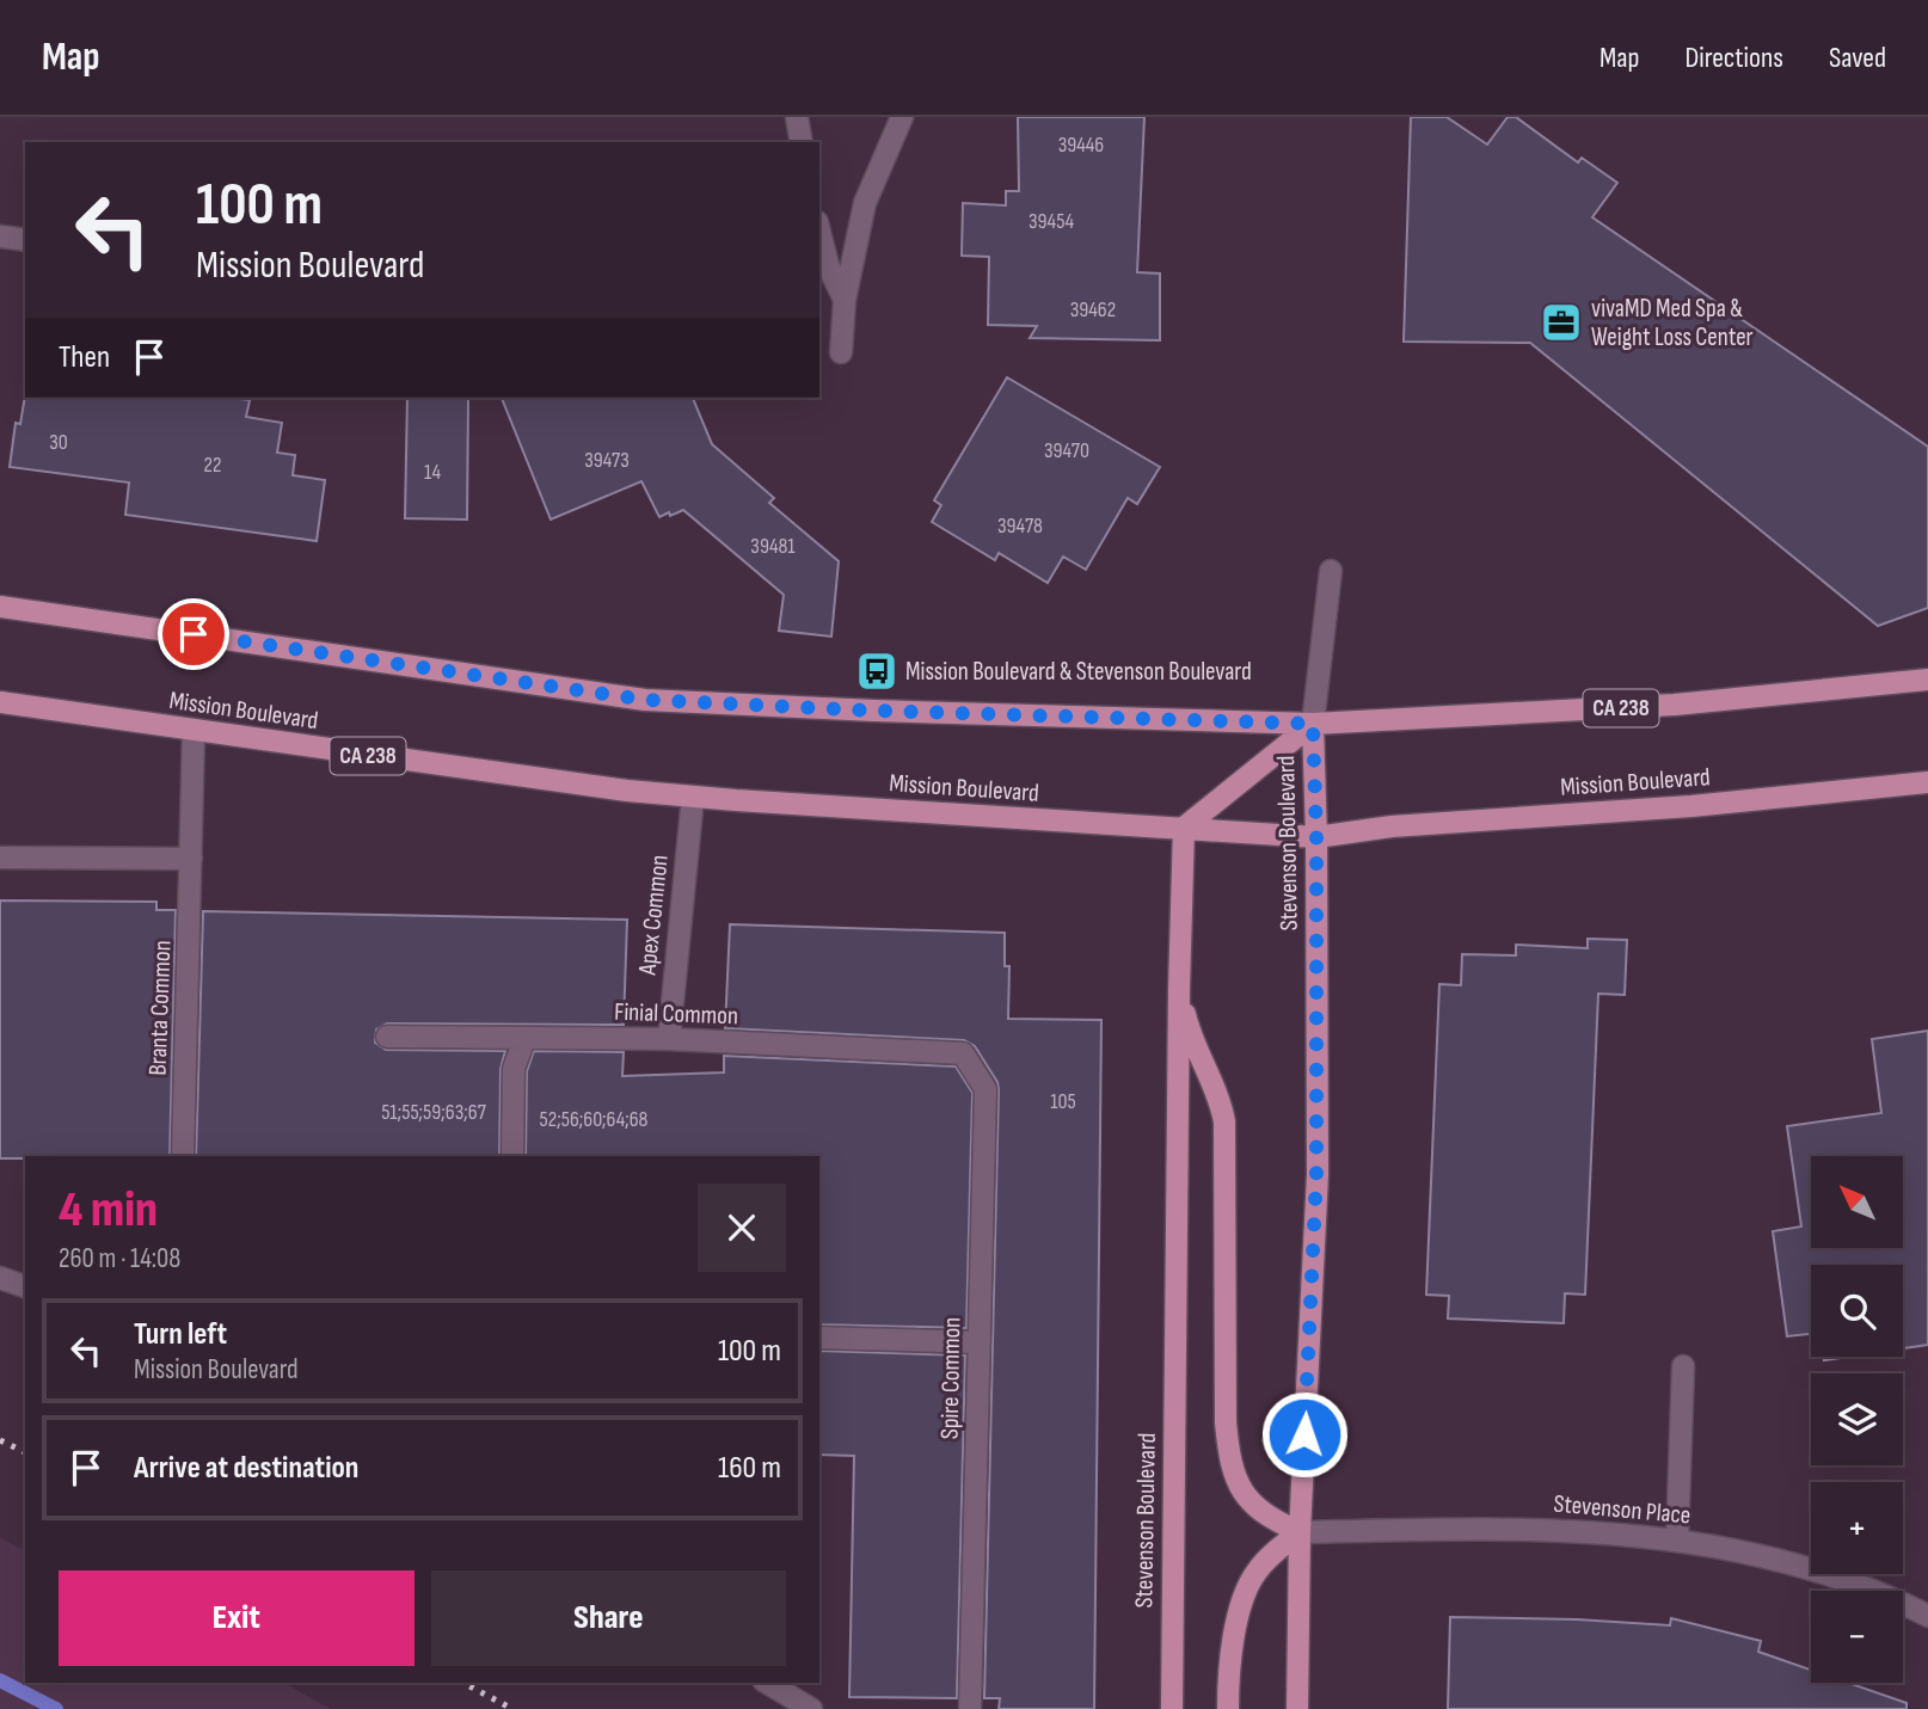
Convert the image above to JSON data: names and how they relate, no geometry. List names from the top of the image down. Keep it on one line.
{"streets":{"main road":["CA 238","Mission Boulevard","Stevenson Boulevard"],"street":["Apex Common","Branta Common","Finial Common","Spire Common","Stevenson Place"]},"crossings":[["CA 238","Stevenson Boulevard"],["Mission Boulevard","Stevenson Boulevard"],["Mission Boulevard","Apex Common"],["Mission Boulevard","Branta Common"],["Stevenson Boulevard","Stevenson Place"],["Apex Common","Finial Common"],["Finial Common","Spire Common"]],"places":{"office":["vivaMD Med Spa & Weight Loss Center"],"bus stop":["Mission Boulevard & Stevenson Boulevard"]},"house_numbers":["39446","39454","39462","30","39470","39473","22","14","39478","39481","105","51;55;59;63;67","52;56;60;64;68"],"north":"top left","page":{"header":"Map","nav":["Map","Directions","Saved"],"turn":["100 m","Mission Boulevard"],"then":"Then","map_buttons":["+","−"],"heading":["4 min","260 m · 14:08"],"list":[{"name":"Turn left","note":"Mission Boulevard","value":"100 m"},{"name":"Arrive at destination","value":"160 m"}],"buttons":["Exit","Share"]}}
